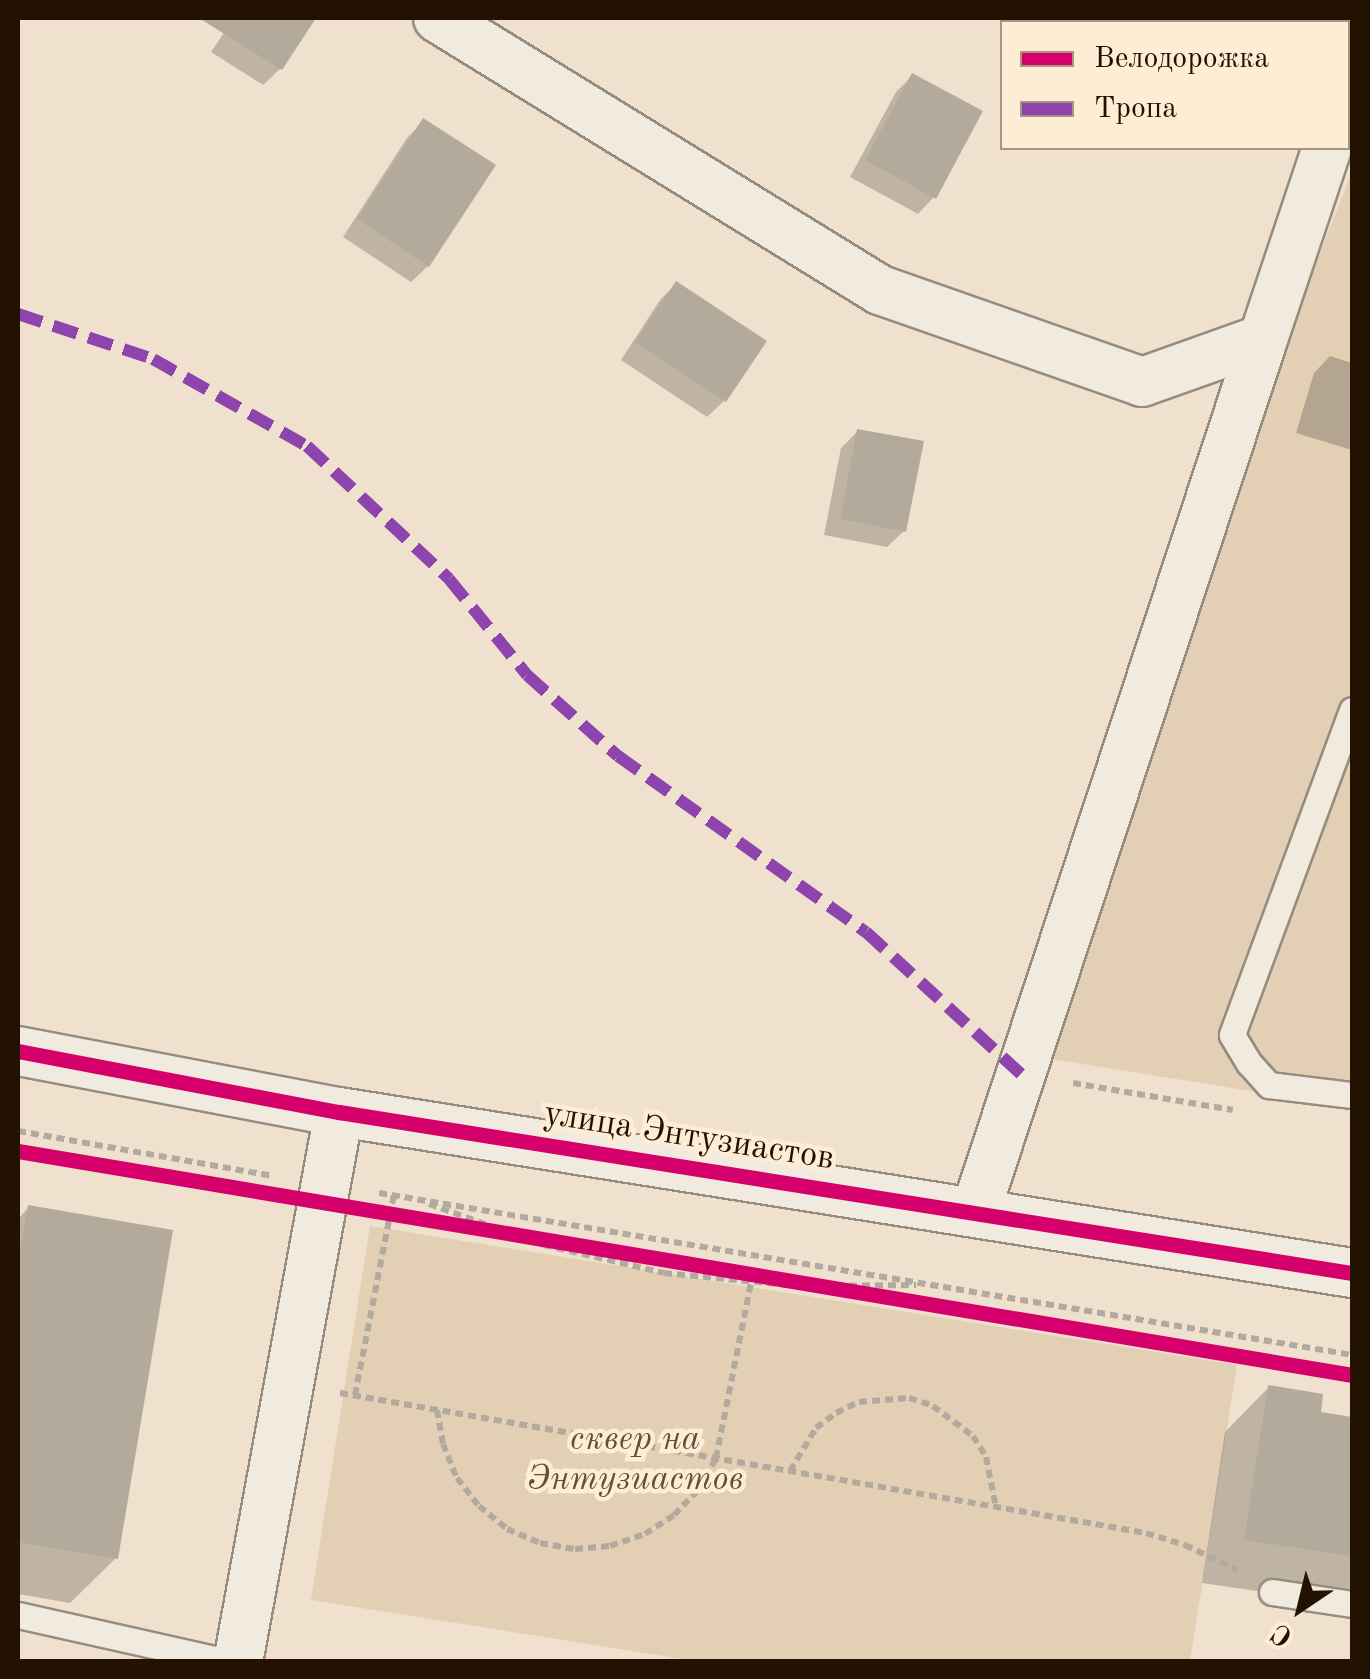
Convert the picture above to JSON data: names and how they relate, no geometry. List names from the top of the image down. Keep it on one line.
{"streets":{"street":["улица Энтузиастов"]},"parks":["сквер на Энтузиастов"],"legend":["Велодорожка","Тропа"],"north":"bottom left"}
